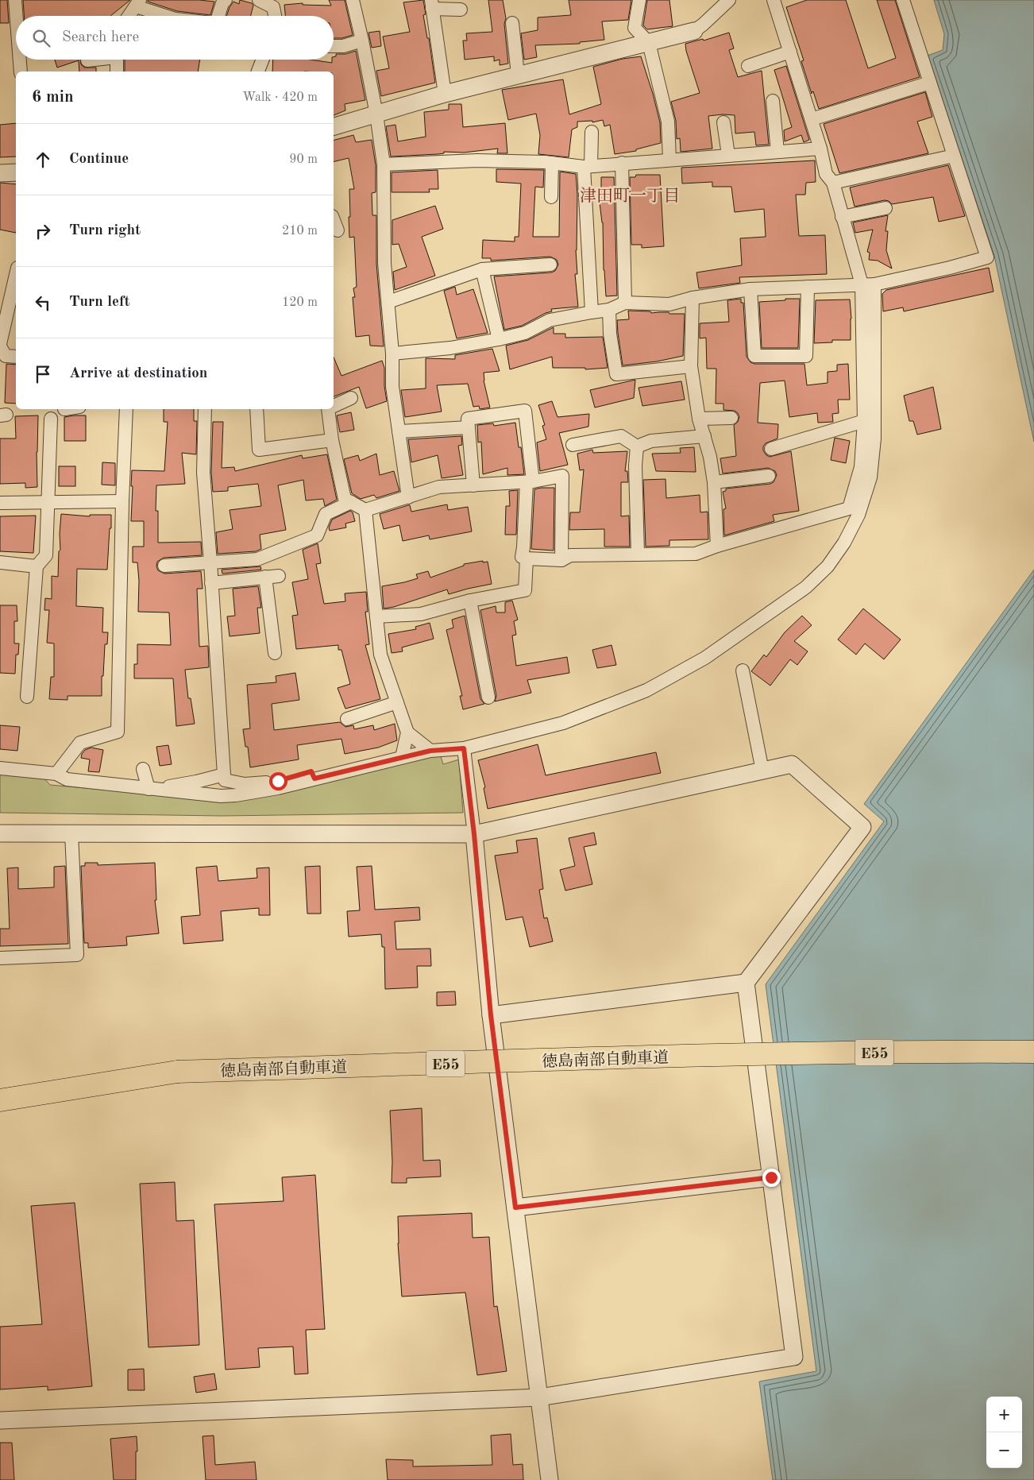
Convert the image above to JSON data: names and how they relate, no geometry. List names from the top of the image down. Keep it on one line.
{"streets":{"highway":["E55","徳島南部自動車道"]},"districts":["津田町一丁目"],"page":{"search":"Search here","heading":["6 min","Walk · 420 m"],"list":[["Continue","90 m"],["Turn right","210 m"],["Turn left","120 m"],"Arrive at destination"],"map_buttons":["+","−"]}}
